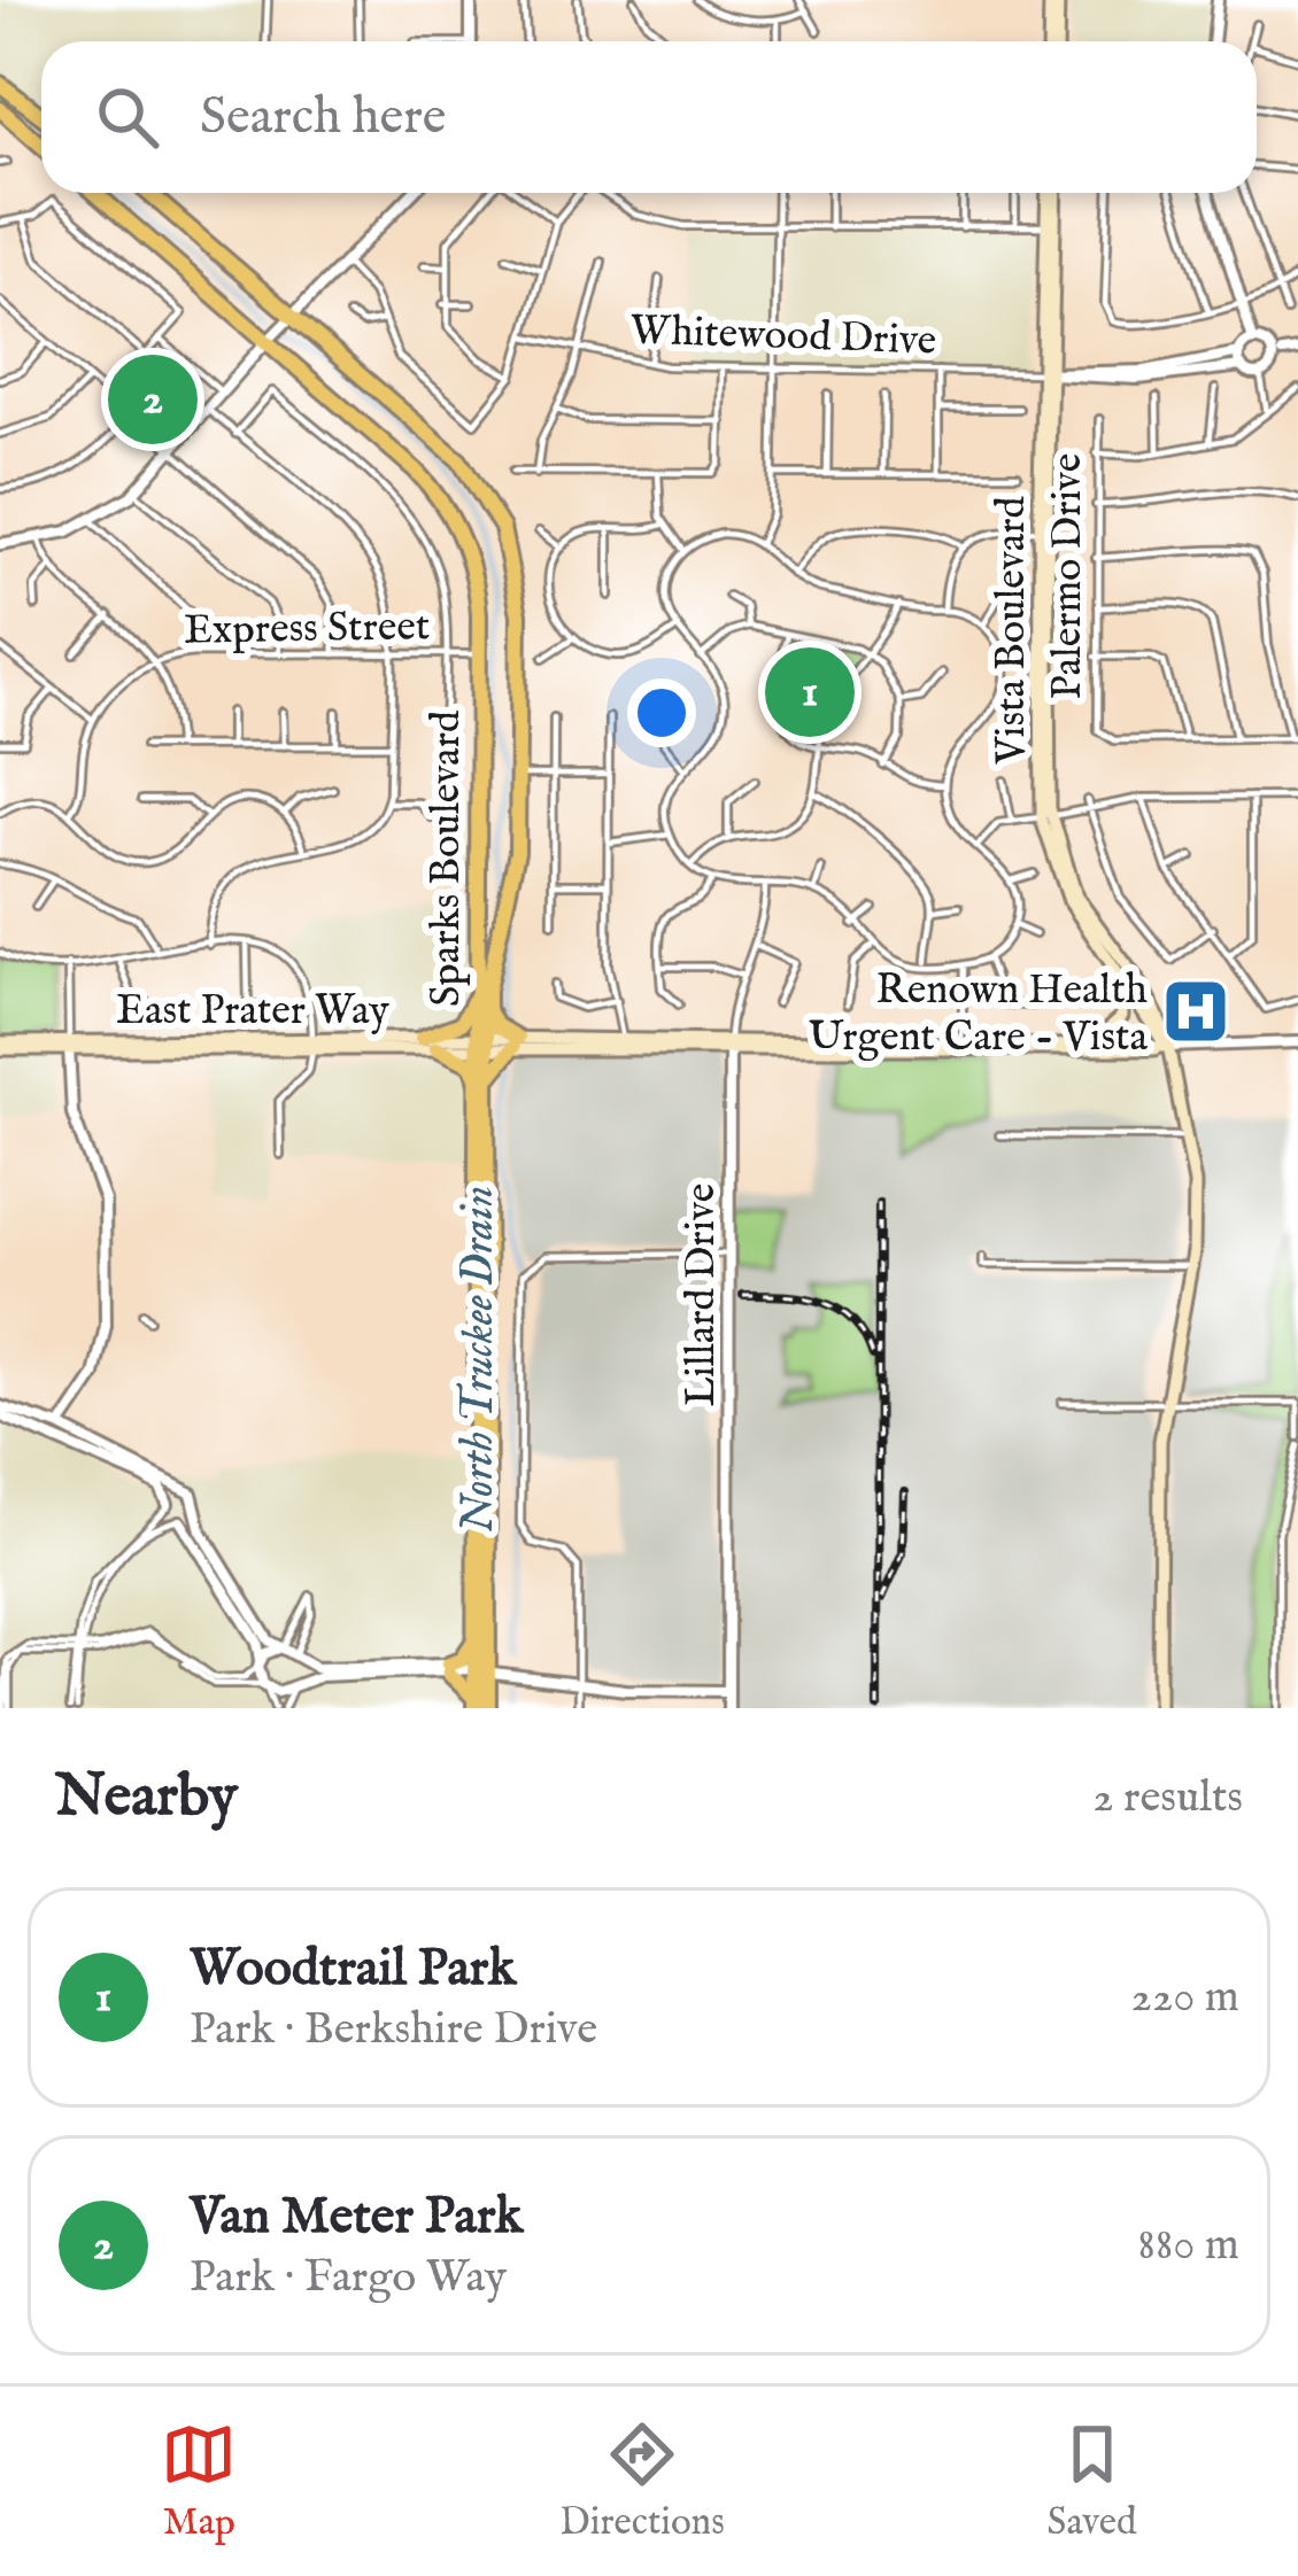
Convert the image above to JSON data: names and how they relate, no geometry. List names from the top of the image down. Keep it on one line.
{"streets":{"main road":["Vista Boulevard","Sparks Boulevard","East Prater Way"],"street":["Whitewood Drive","Palermo Drive","Express Street","Lillard Drive"]},"crossings":[["Whitewood Drive","Vista Boulevard"],["Express Street","Sparks Boulevard"],["Vista Boulevard","East Prater Way"],["Sparks Boulevard","East Prater Way"],["East Prater Way","Lillard Drive"]],"water":["North Truckee Drain"],"places":{"hospital":["Renown Health Urgent Care - Vista"]},"page":{"search":"Search here","pins":["2","1"],"heading":["Nearby","2 results"],"list":[{"mark":"1","name":"Woodtrail Park","note":"Park · Berkshire Drive","value":"220 m"},{"mark":"2","name":"Van Meter Park","note":"Park · Fargo Way","value":"880 m"}],"nav":["Map","Directions","Saved"]}}
